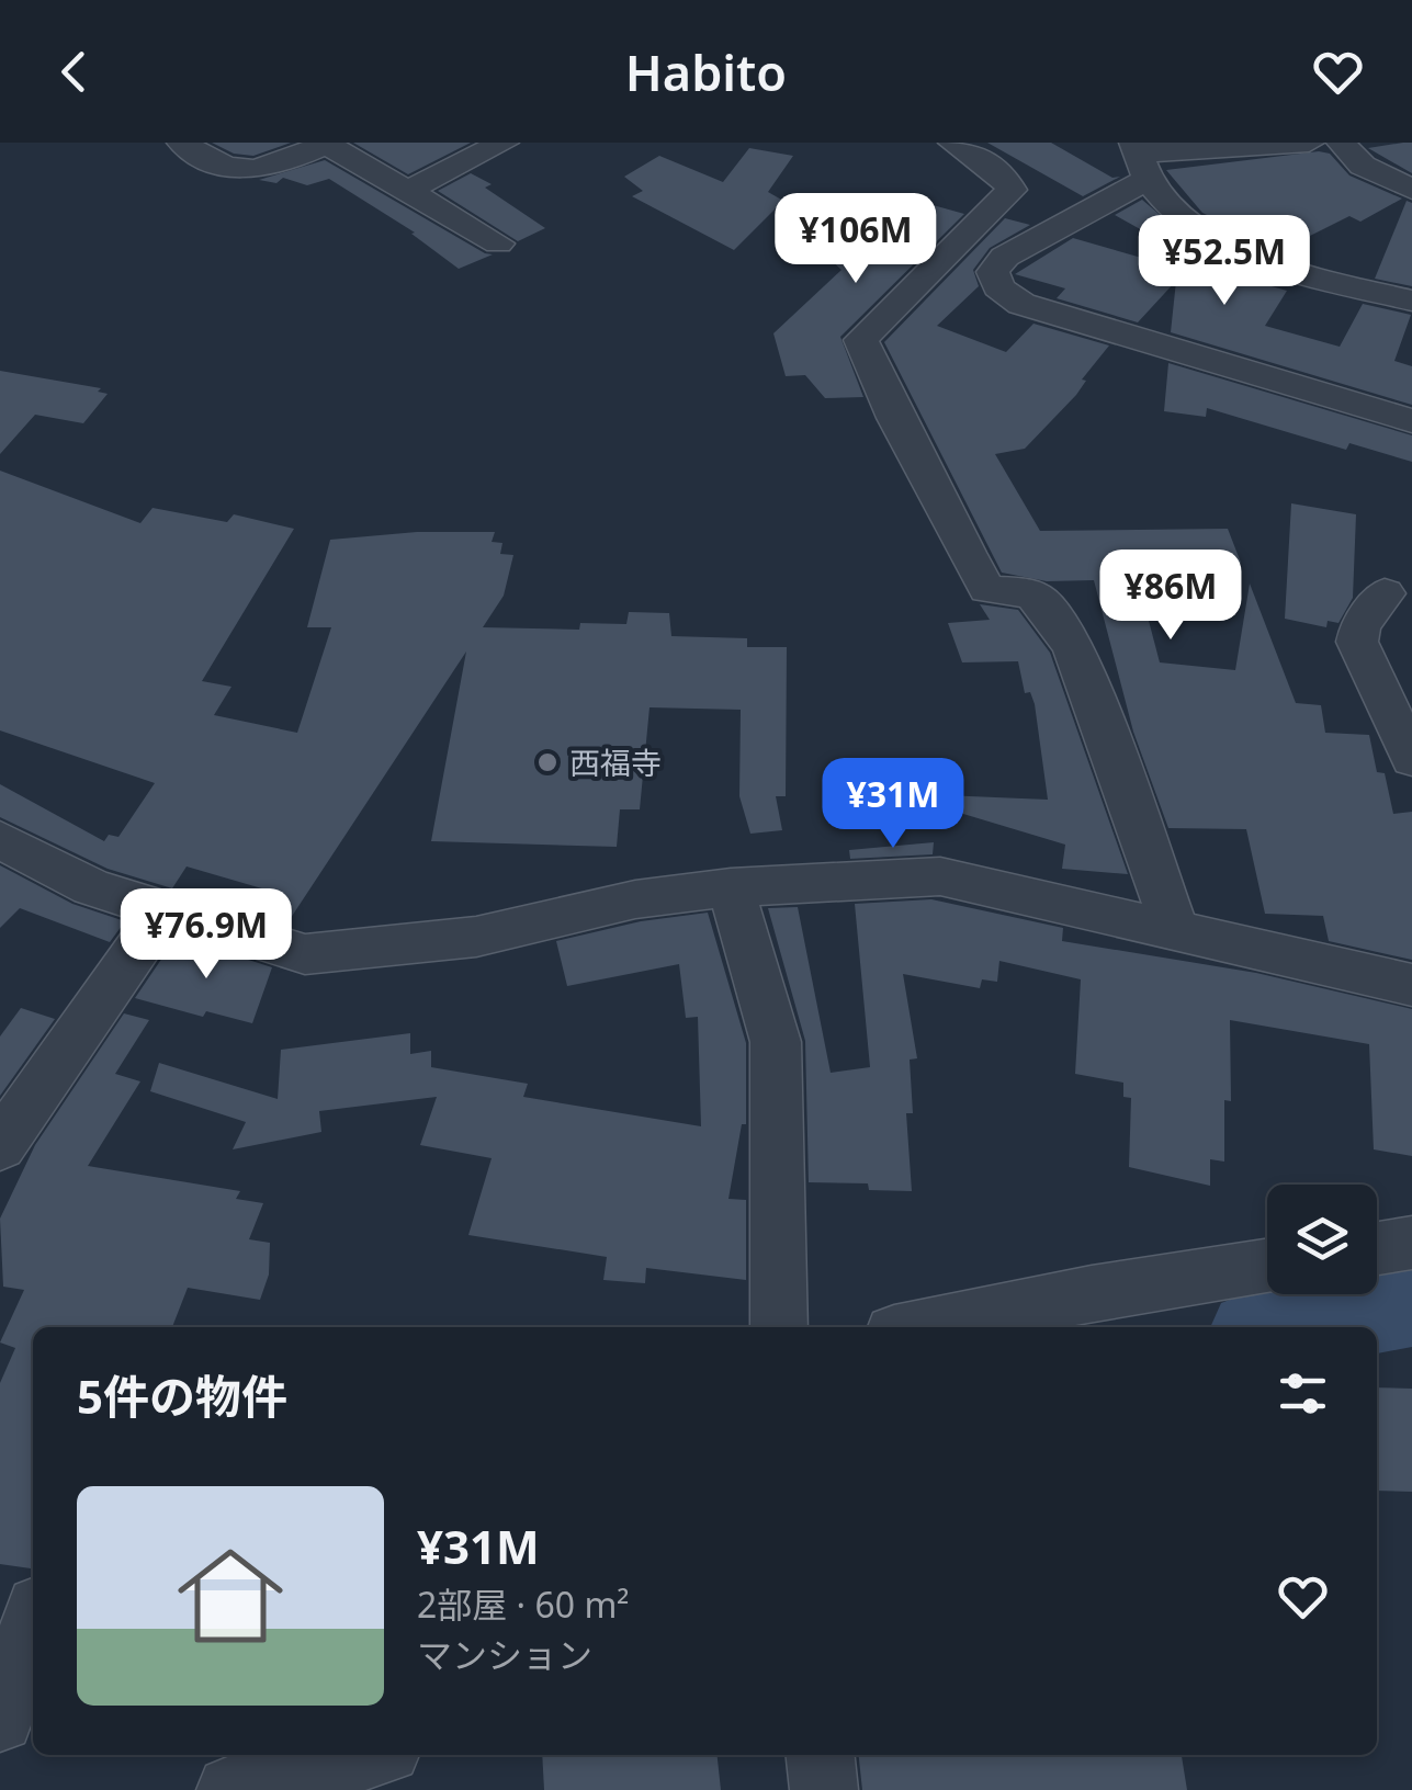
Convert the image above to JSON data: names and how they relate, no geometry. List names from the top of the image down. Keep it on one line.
{"places":["西福寺"],"page":{"header":"Habito","price":["¥106M","¥52.5M","¥86M","¥31M","¥76.9M"],"heading":"5件の物件","list":[{"name":"¥31M","note":"2部屋 · 60 m² · マンション"}]}}
